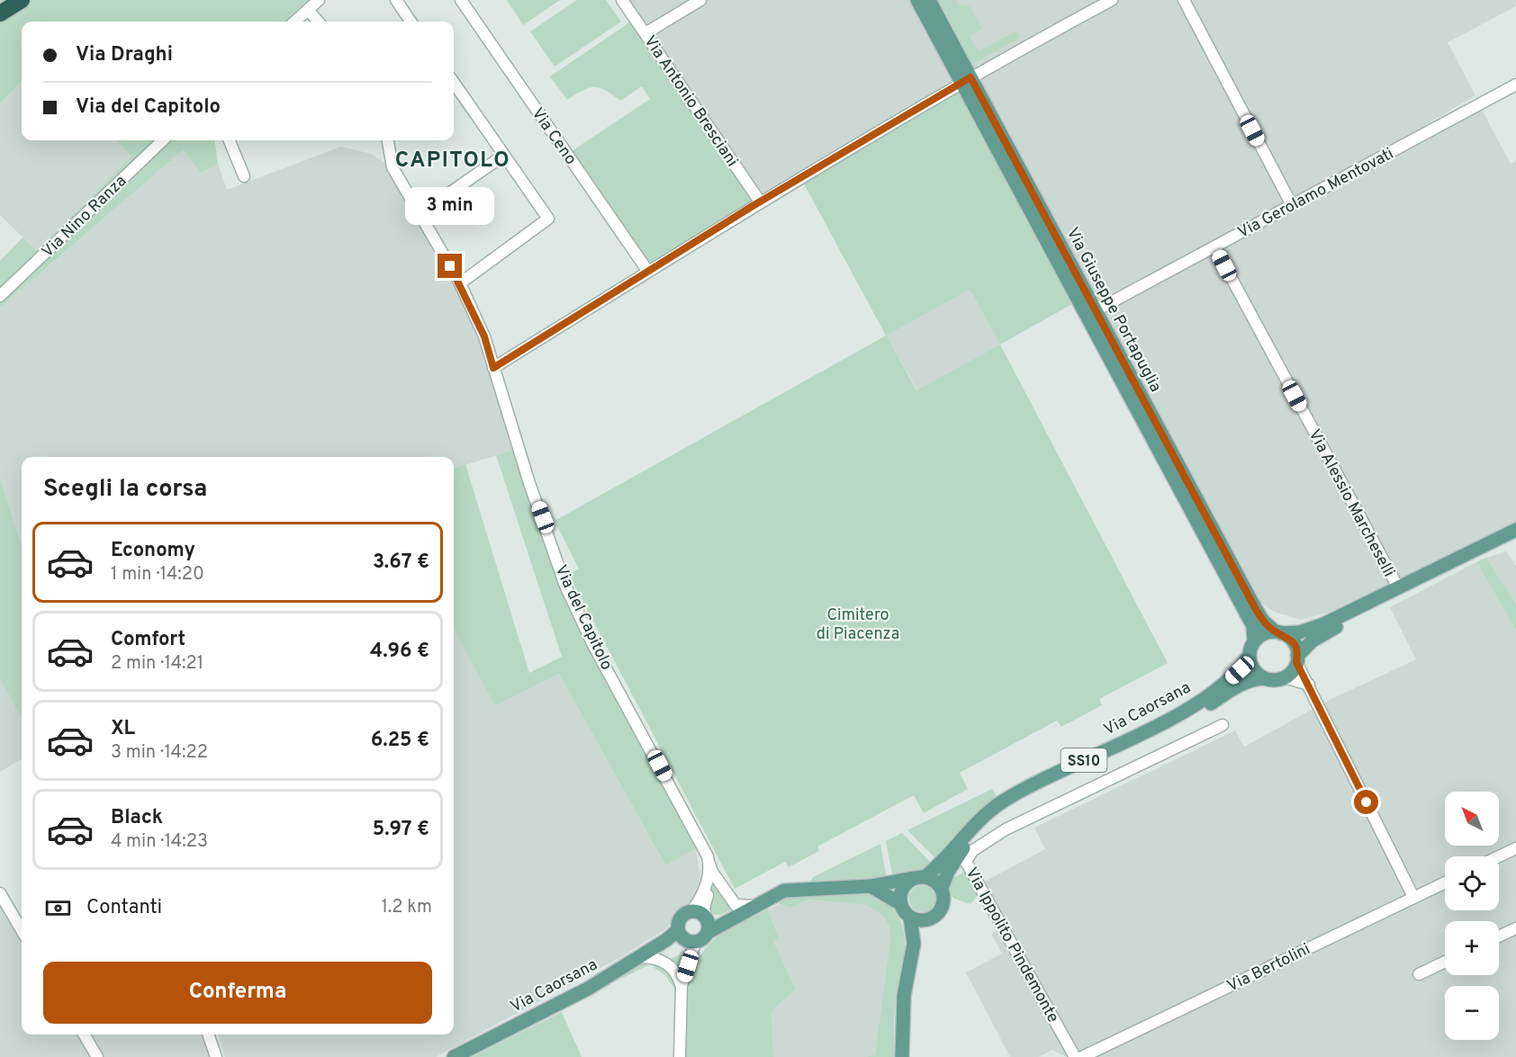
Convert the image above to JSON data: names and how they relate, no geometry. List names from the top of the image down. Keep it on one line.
{"streets":{"main road":["Via Giuseppe Portapuglia","Via Caorsana","SS10"],"street":["Via Antonio Bresciani","Via Ceno","Via Gerolamo Mentovati","Via Nino Ranza","Via Alessio Marcheselli","Via del Capitolo","Via Ippolito Pindemonte","Via Bertolini"]},"crossings":[["Via Gerolamo Mentovati","Via Giuseppe Portapuglia"],["Via Gerolamo Mentovati","Via Alessio Marcheselli"],["Via Giuseppe Portapuglia","Via Caorsana"],["Via Giuseppe Portapuglia","SS10"],["Via Alessio Marcheselli","SS10"],["Via Caorsana","SS10"]],"districts":["CAPITOLO"],"parks":["Cimitero di Piacenza"],"north":"top left","page":{"banner":["Via Draghi","Via del Capitolo"],"bubble":"3 min","heading":"Scegli la corsa","list":[{"name":"Economy","note":"1 min · 14:20","value":"3.67 €"},{"name":"Comfort","note":"2 min · 14:21","value":"4.96 €"},{"name":"XL","note":"3 min · 14:22","value":"6.25 €"},{"name":"Black","note":"4 min · 14:23","value":"5.97 €"}],"map_buttons":["+","−"],"pay":["Contanti","1.2 km"],"buttons":"Conferma"}}
